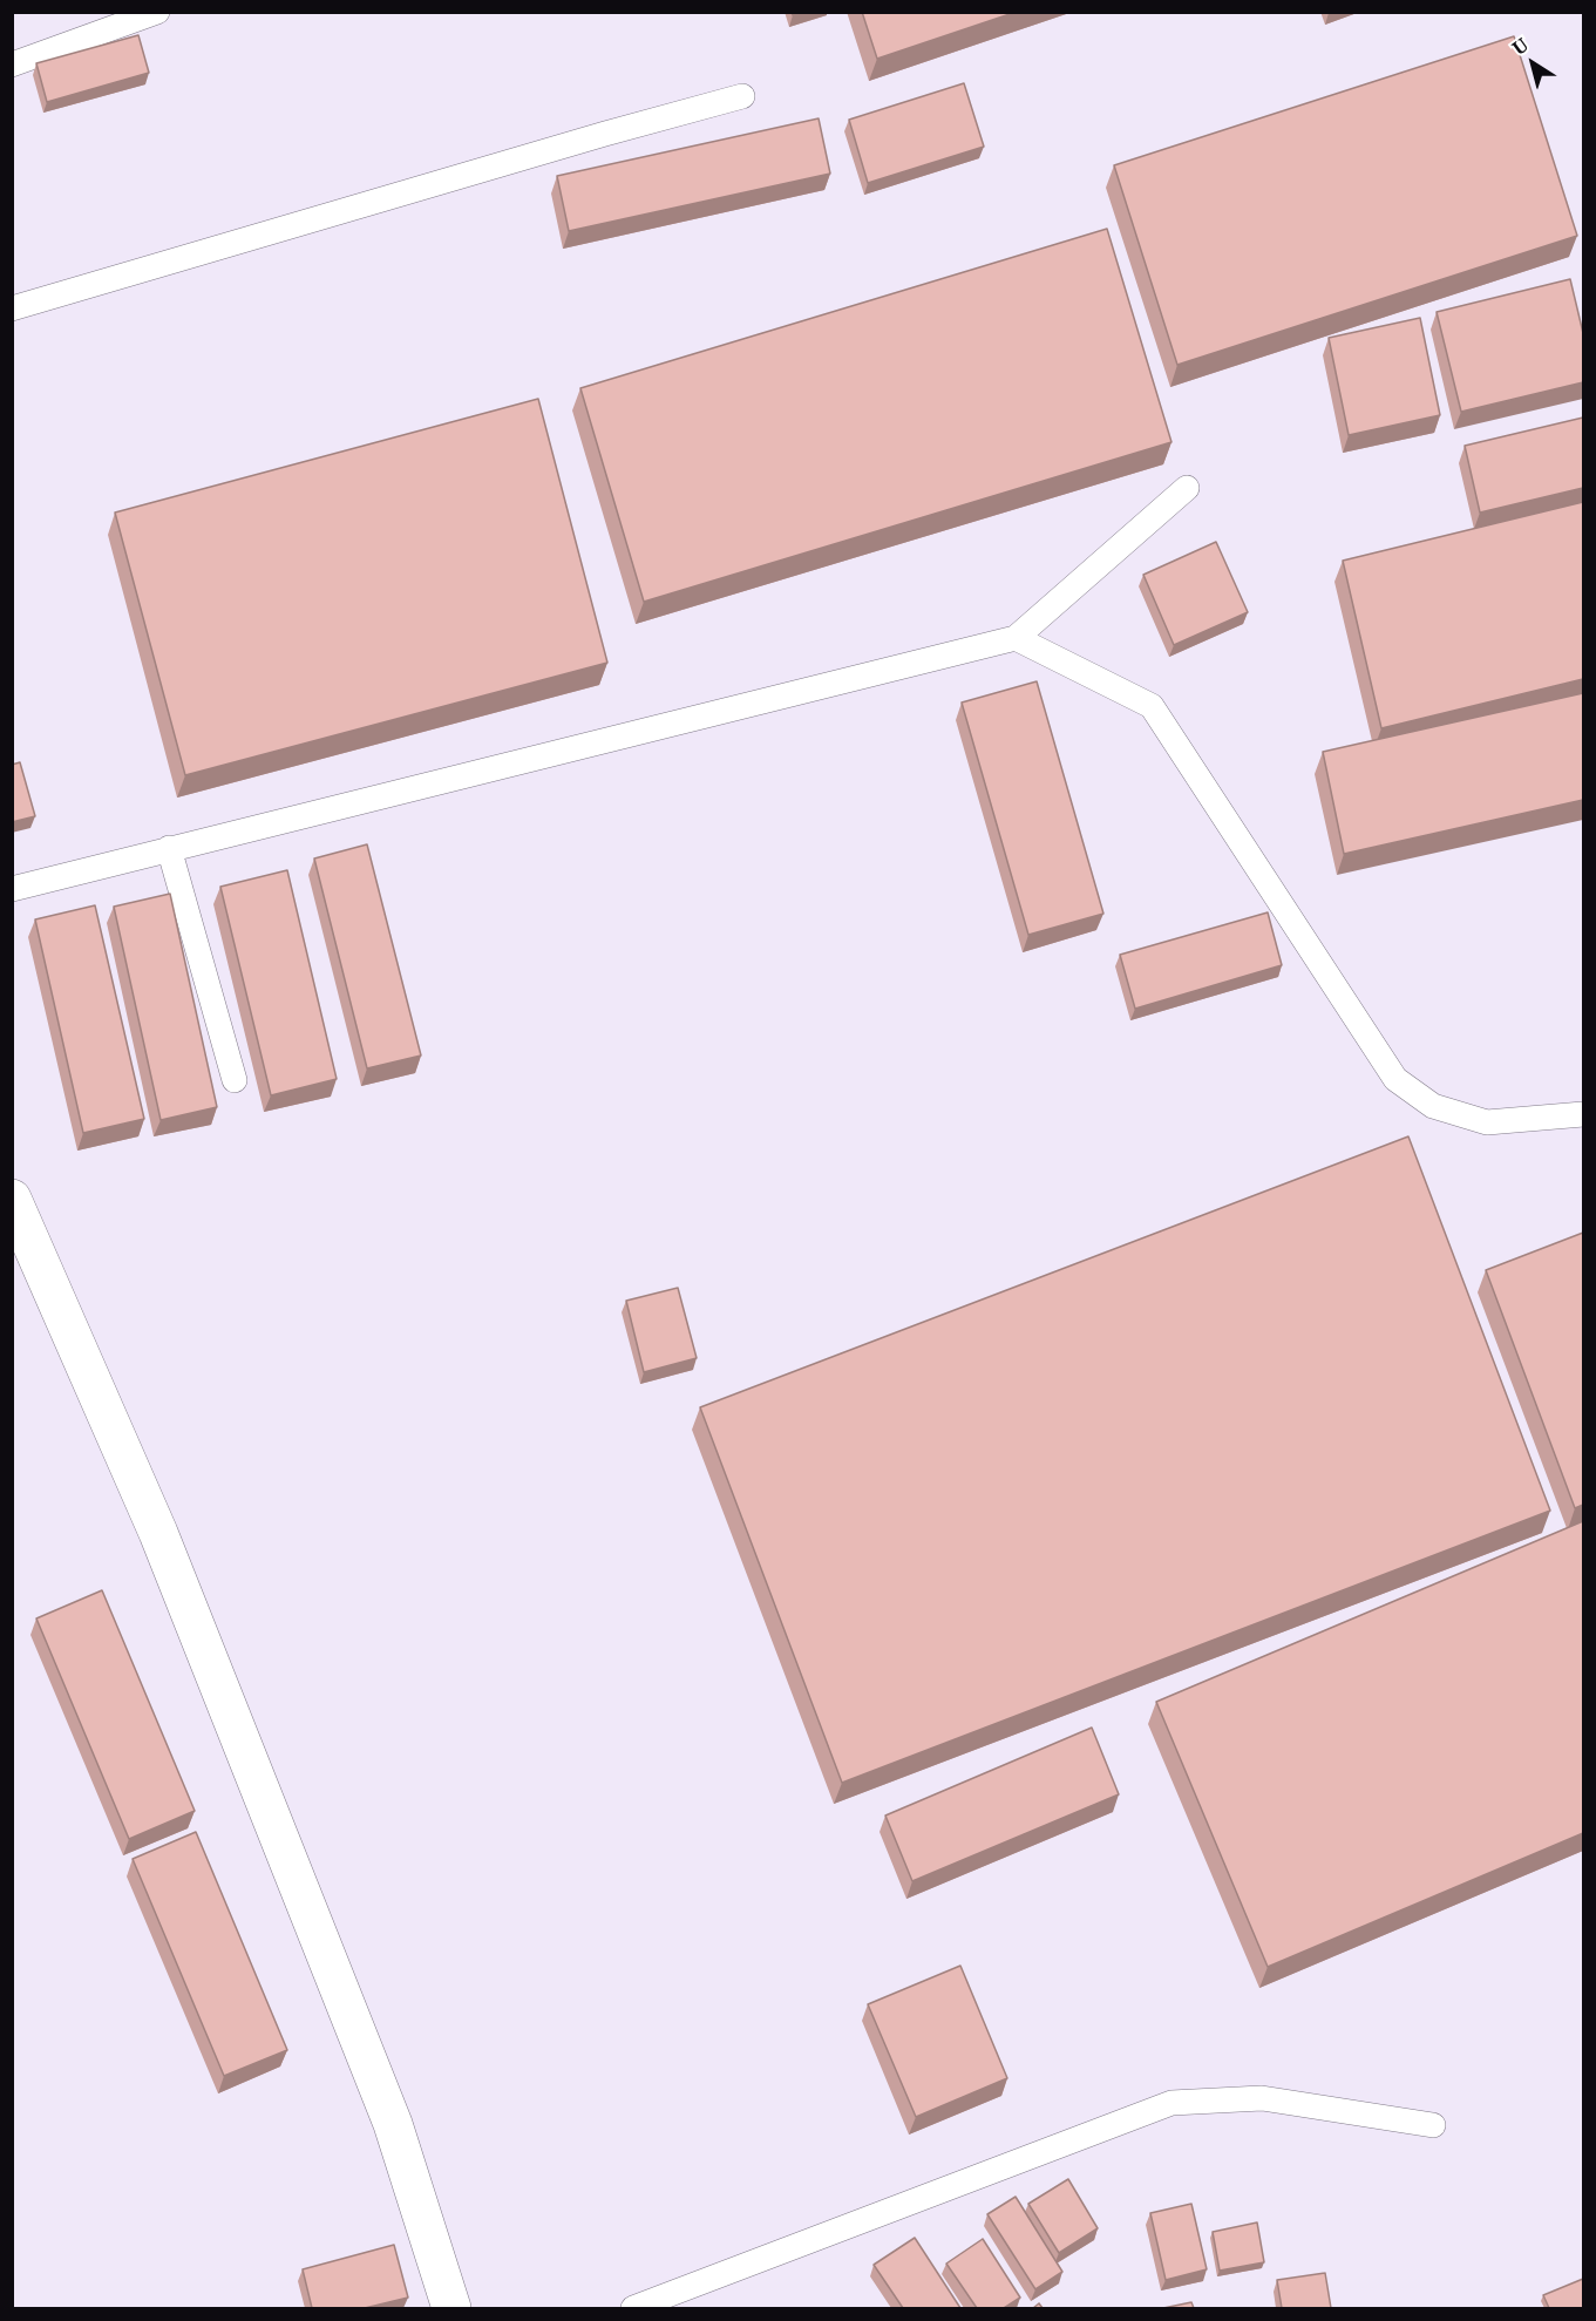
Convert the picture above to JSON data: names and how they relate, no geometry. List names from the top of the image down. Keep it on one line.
{"north":"top left"}
